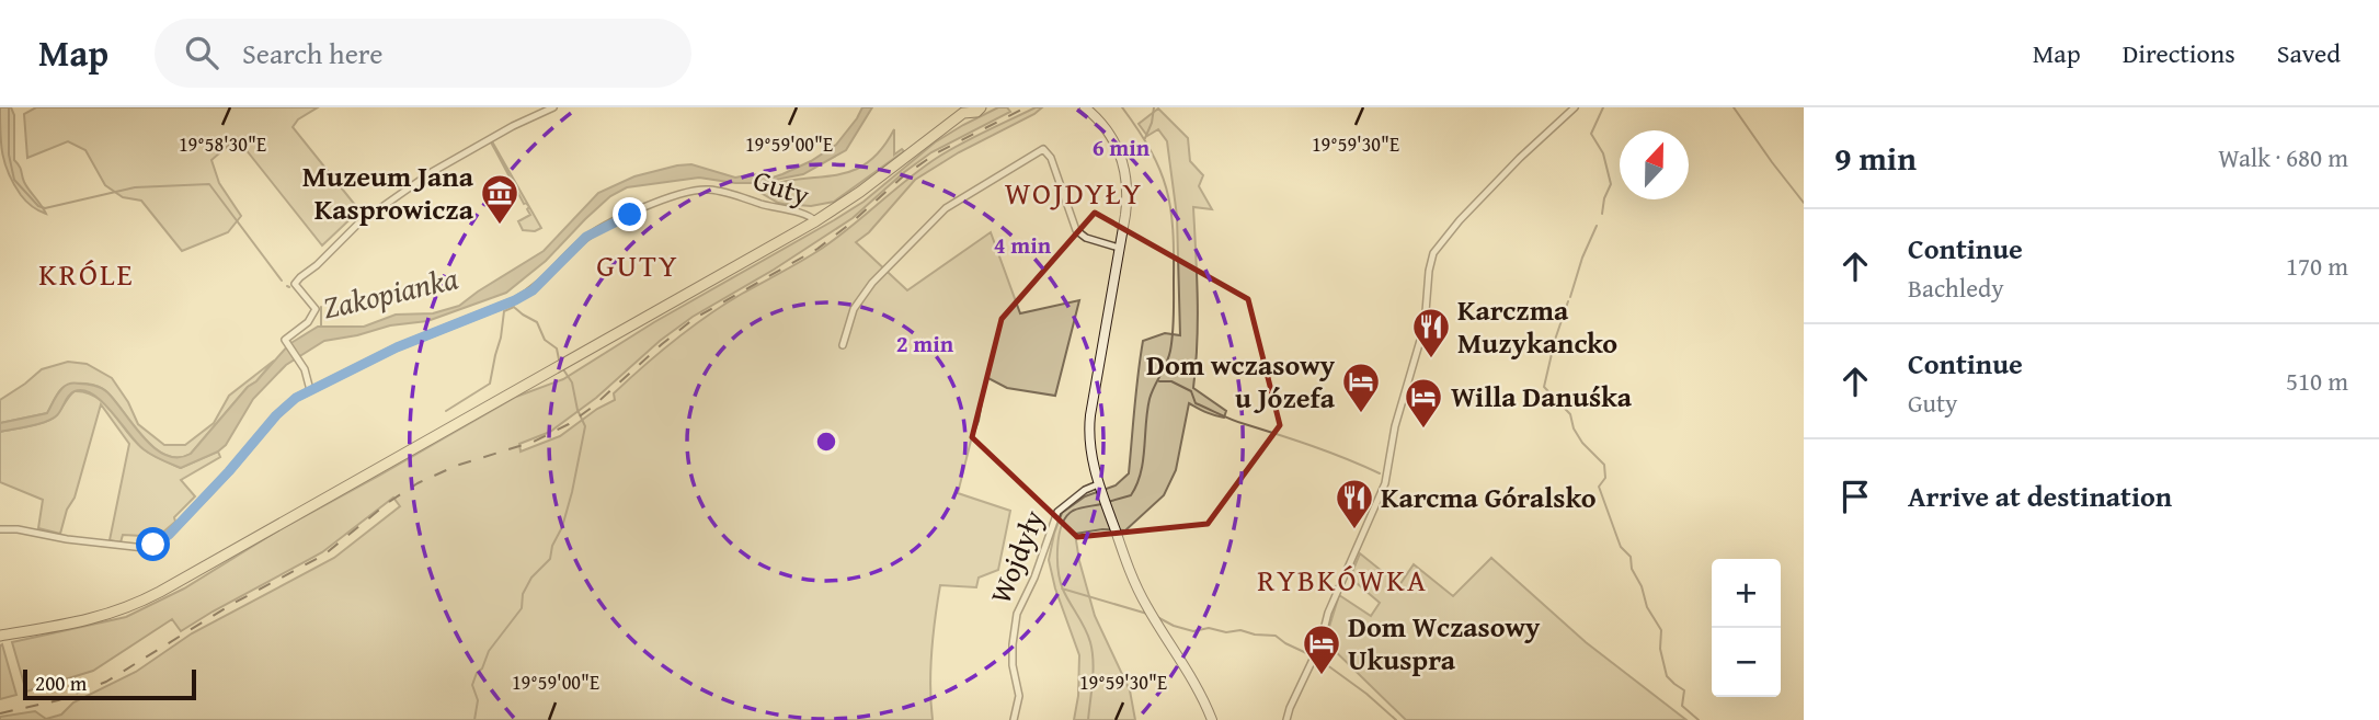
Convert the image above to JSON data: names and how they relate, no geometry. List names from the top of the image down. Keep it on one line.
{"streets":{"street":["Guty","Wojdyły"]},"districts":["WOJDYŁY","GUTY","KRÓLE","RYBKÓWKA"],"water":["Zakopianka"],"places":{"museum":["Muzeum Jana Kasprowicza"],"restaurant":["Karczma Muzykancko","Karcma Góralsko"],"hotel":["Dom wczasowy u Józefa","Willa Danuśka","Dom Wczasowy Ukuspra"]},"scale_bar":"200 m","north":"top","page":{"header":"Map","search":"Search here","nav":["Map","Directions","Saved"],"heading":["9 min","Walk · 680 m"],"list":[["Continue","Bachledy","170 m"],["Continue","Guty","510 m"],"Arrive at destination"],"map_buttons":["+","−"],"scale":"200 m"},"coordinates":["19°58'30\"E","19°59'00\"E","19°59'30\"E"],"rings":["6 min","4 min","2 min"]}
